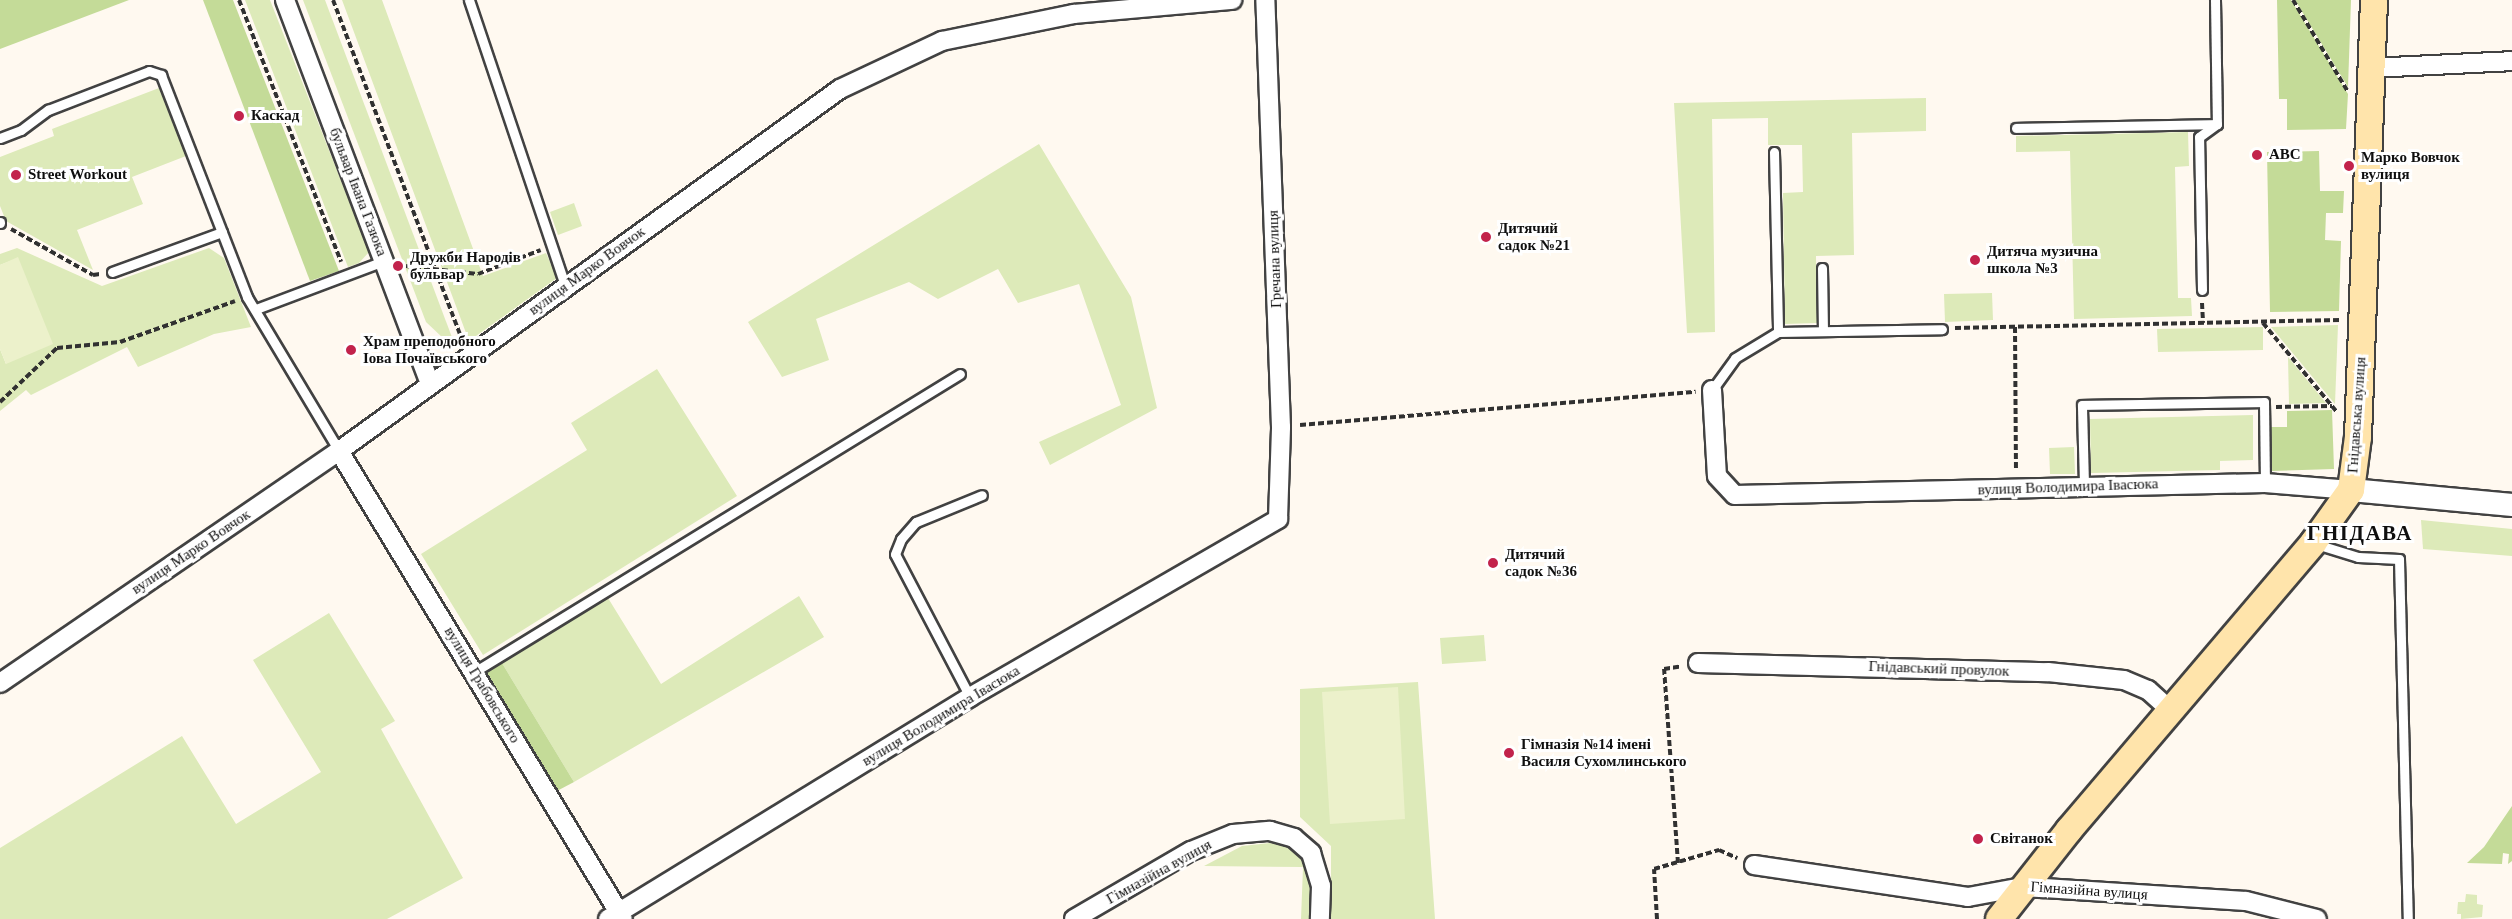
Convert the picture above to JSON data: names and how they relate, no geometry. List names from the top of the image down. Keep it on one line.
{"streets":{"main road":["Гнідавська вулиця"],"street":["бульвар Івана Газюка","Гречана вулиця","вулиця Марко Вовчок","вулиця Володимира Івасюка","Гнідавський провулок","вулиця Грабовського","Гімназійна вулиця"]},"crossings":[["бульвар Івана Газюка","вулиця Марко Вовчок"],["Гречана вулиця","вулиця Володимира Івасюка"],["вулиця Марко Вовчок","вулиця Грабовського"],["Гнідавська вулиця","вулиця Володимира Івасюка"],["Гнідавська вулиця","Гнідавський провулок"],["Гнідавська вулиця","Гімназійна вулиця"],["вулиця Володимира Івасюка","вулиця Грабовського"]],"districts":["ГНІДАВА"],"places":["Каскад","ABC","Марко Вовчок вулиця","Street Workout","Дитячий садок №21","Дитяча музична школа №3","Дружби Народів бульвар","Храм преподобного Іова Почаївського","Дитячий садок №36","Гімназія №14 імені Василя Сухомлинського","Світанок"]}
